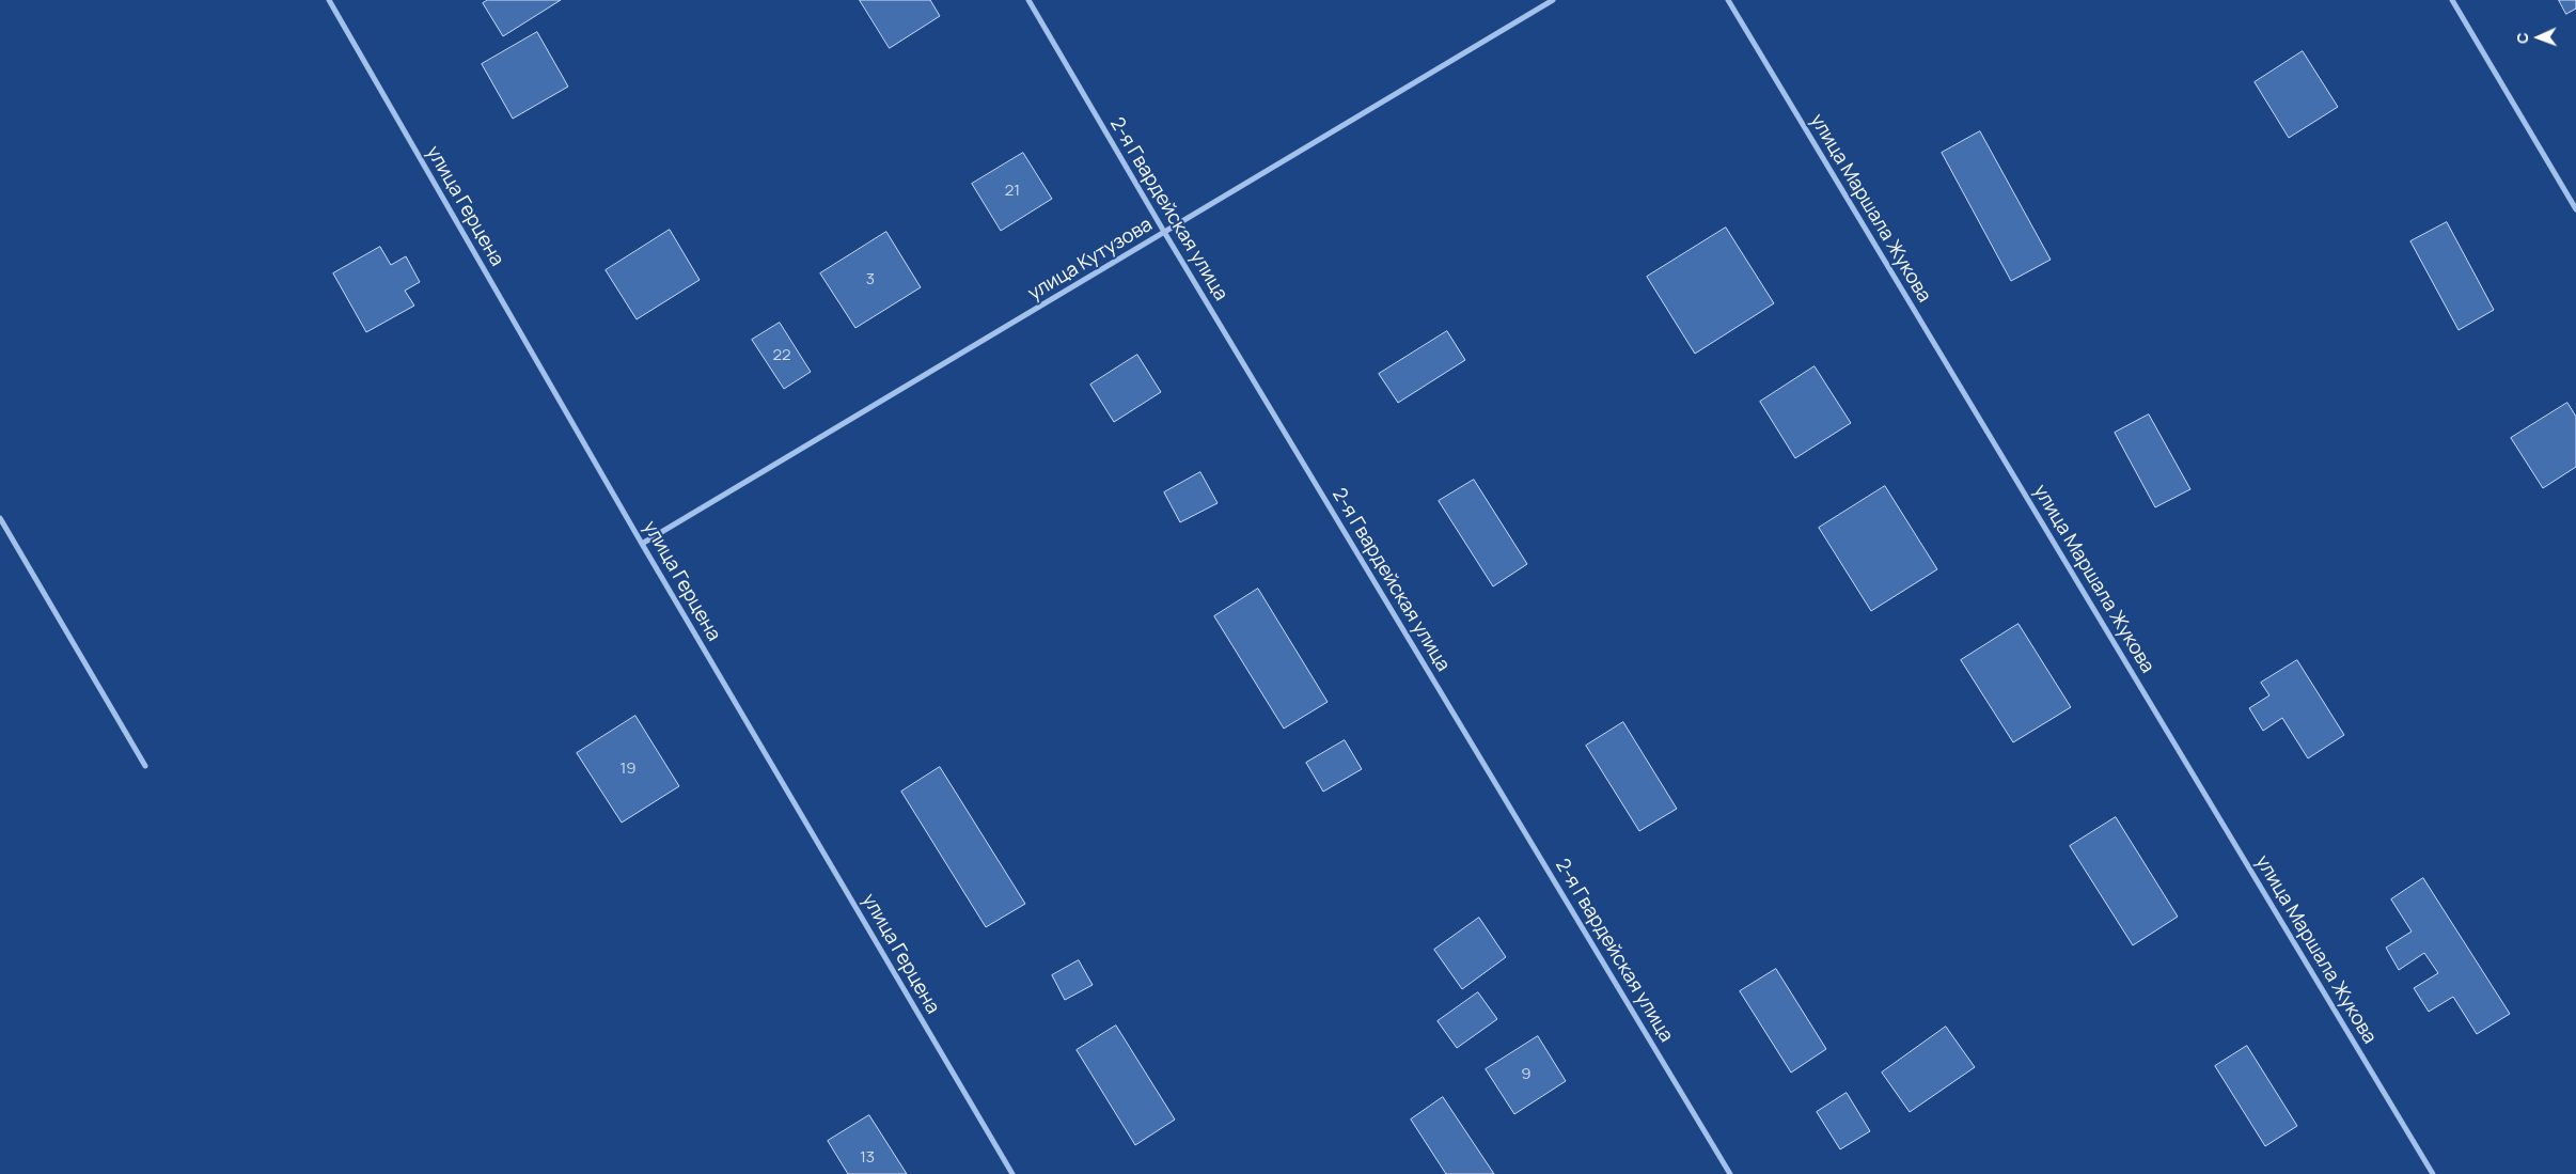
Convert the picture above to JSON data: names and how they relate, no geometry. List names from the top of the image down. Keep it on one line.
{"streets":{"street":["улица Герцена","улица Маршала Жукова","2-я Гвардейская улица","улица Кутузова"]},"crossings":[["улица Герцена","улица Кутузова"],["2-я Гвардейская улица","улица Кутузова"]],"house_numbers":["21","3","22","19","9","13"],"north":"left"}
